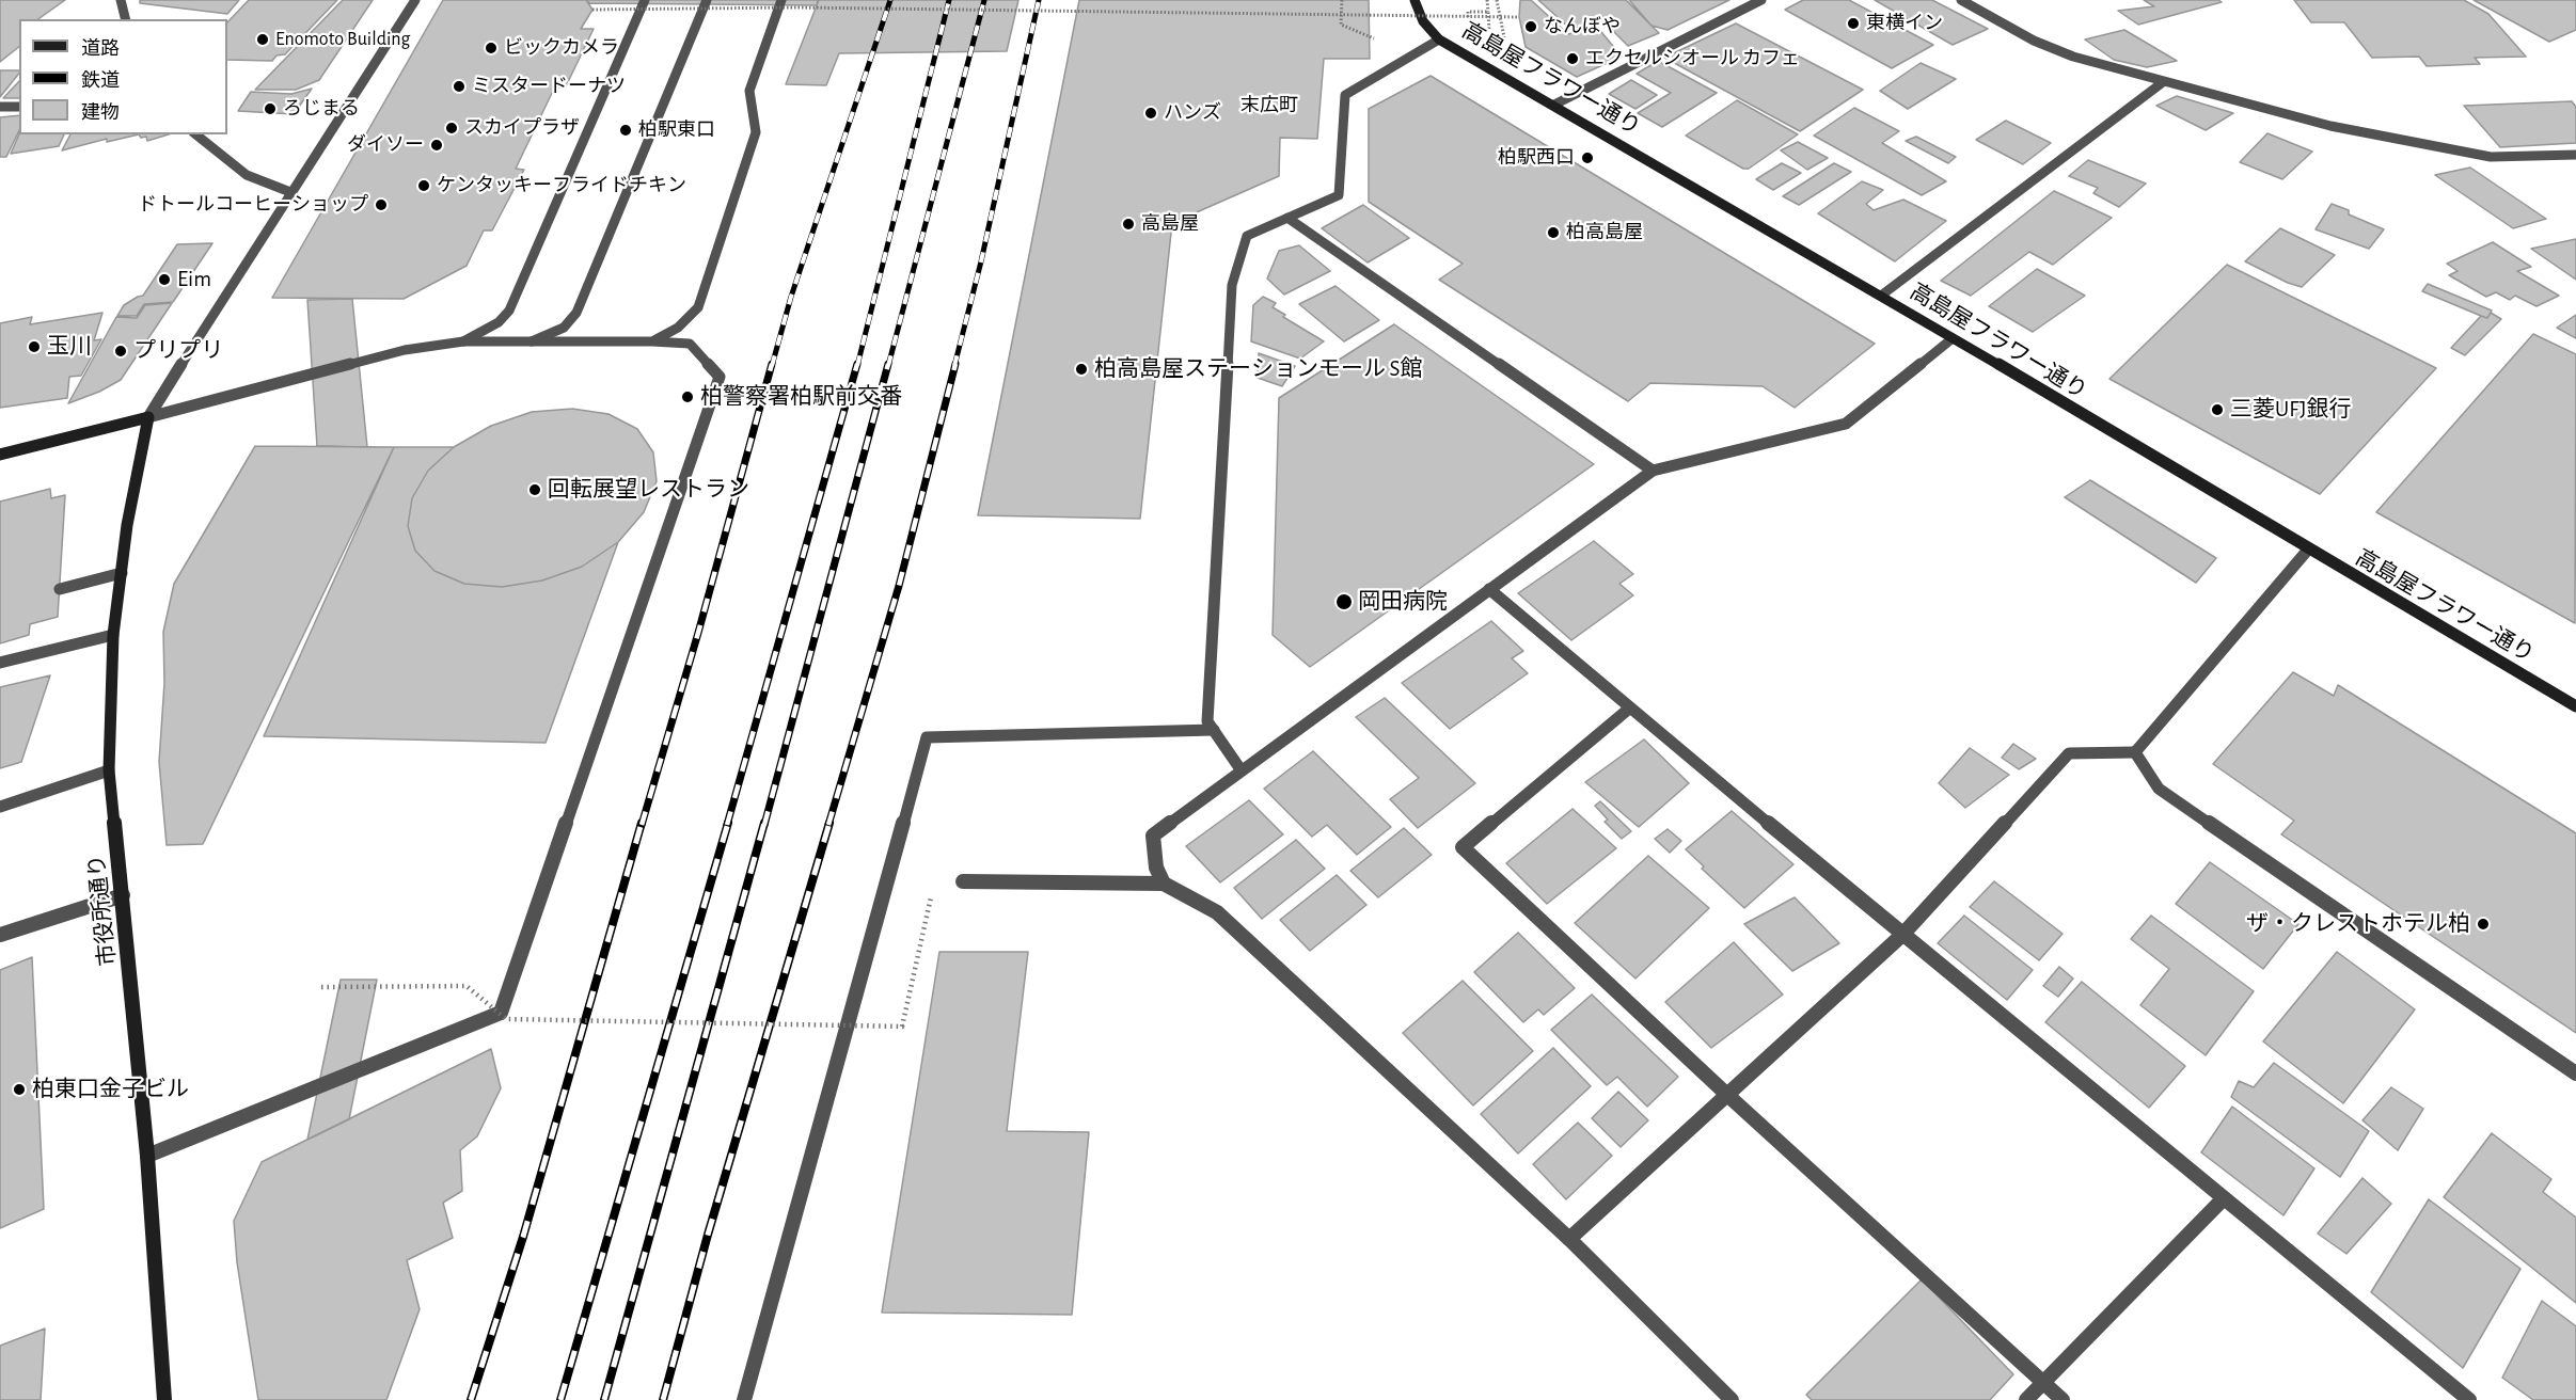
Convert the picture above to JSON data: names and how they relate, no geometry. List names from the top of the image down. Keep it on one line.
{"streets":{"street":["高島屋フラワー通り","市役所通り"]},"districts":["末広町"],"places":["東横イン","なんぼや","Enomoto Building","ビックカメラ","エクセルシオール カフェ","ミスタードーナツ","ろじまる","ハンズ","スカイプラザ","柏駅東口","ダイソー","柏駅西口","ケンタッキーフライドチキン","ドトールコーヒーショップ","高島屋","柏高島屋","Eim","玉川","プリプリ","柏高島屋ステーションモール S館","柏警察署柏駅前交番","三菱UFJ銀行","回転展望レストラン","岡田病院","ザ・クレストホテル柏","柏東口金子ビル"],"legend":["道路","鉄道","建物"]}
